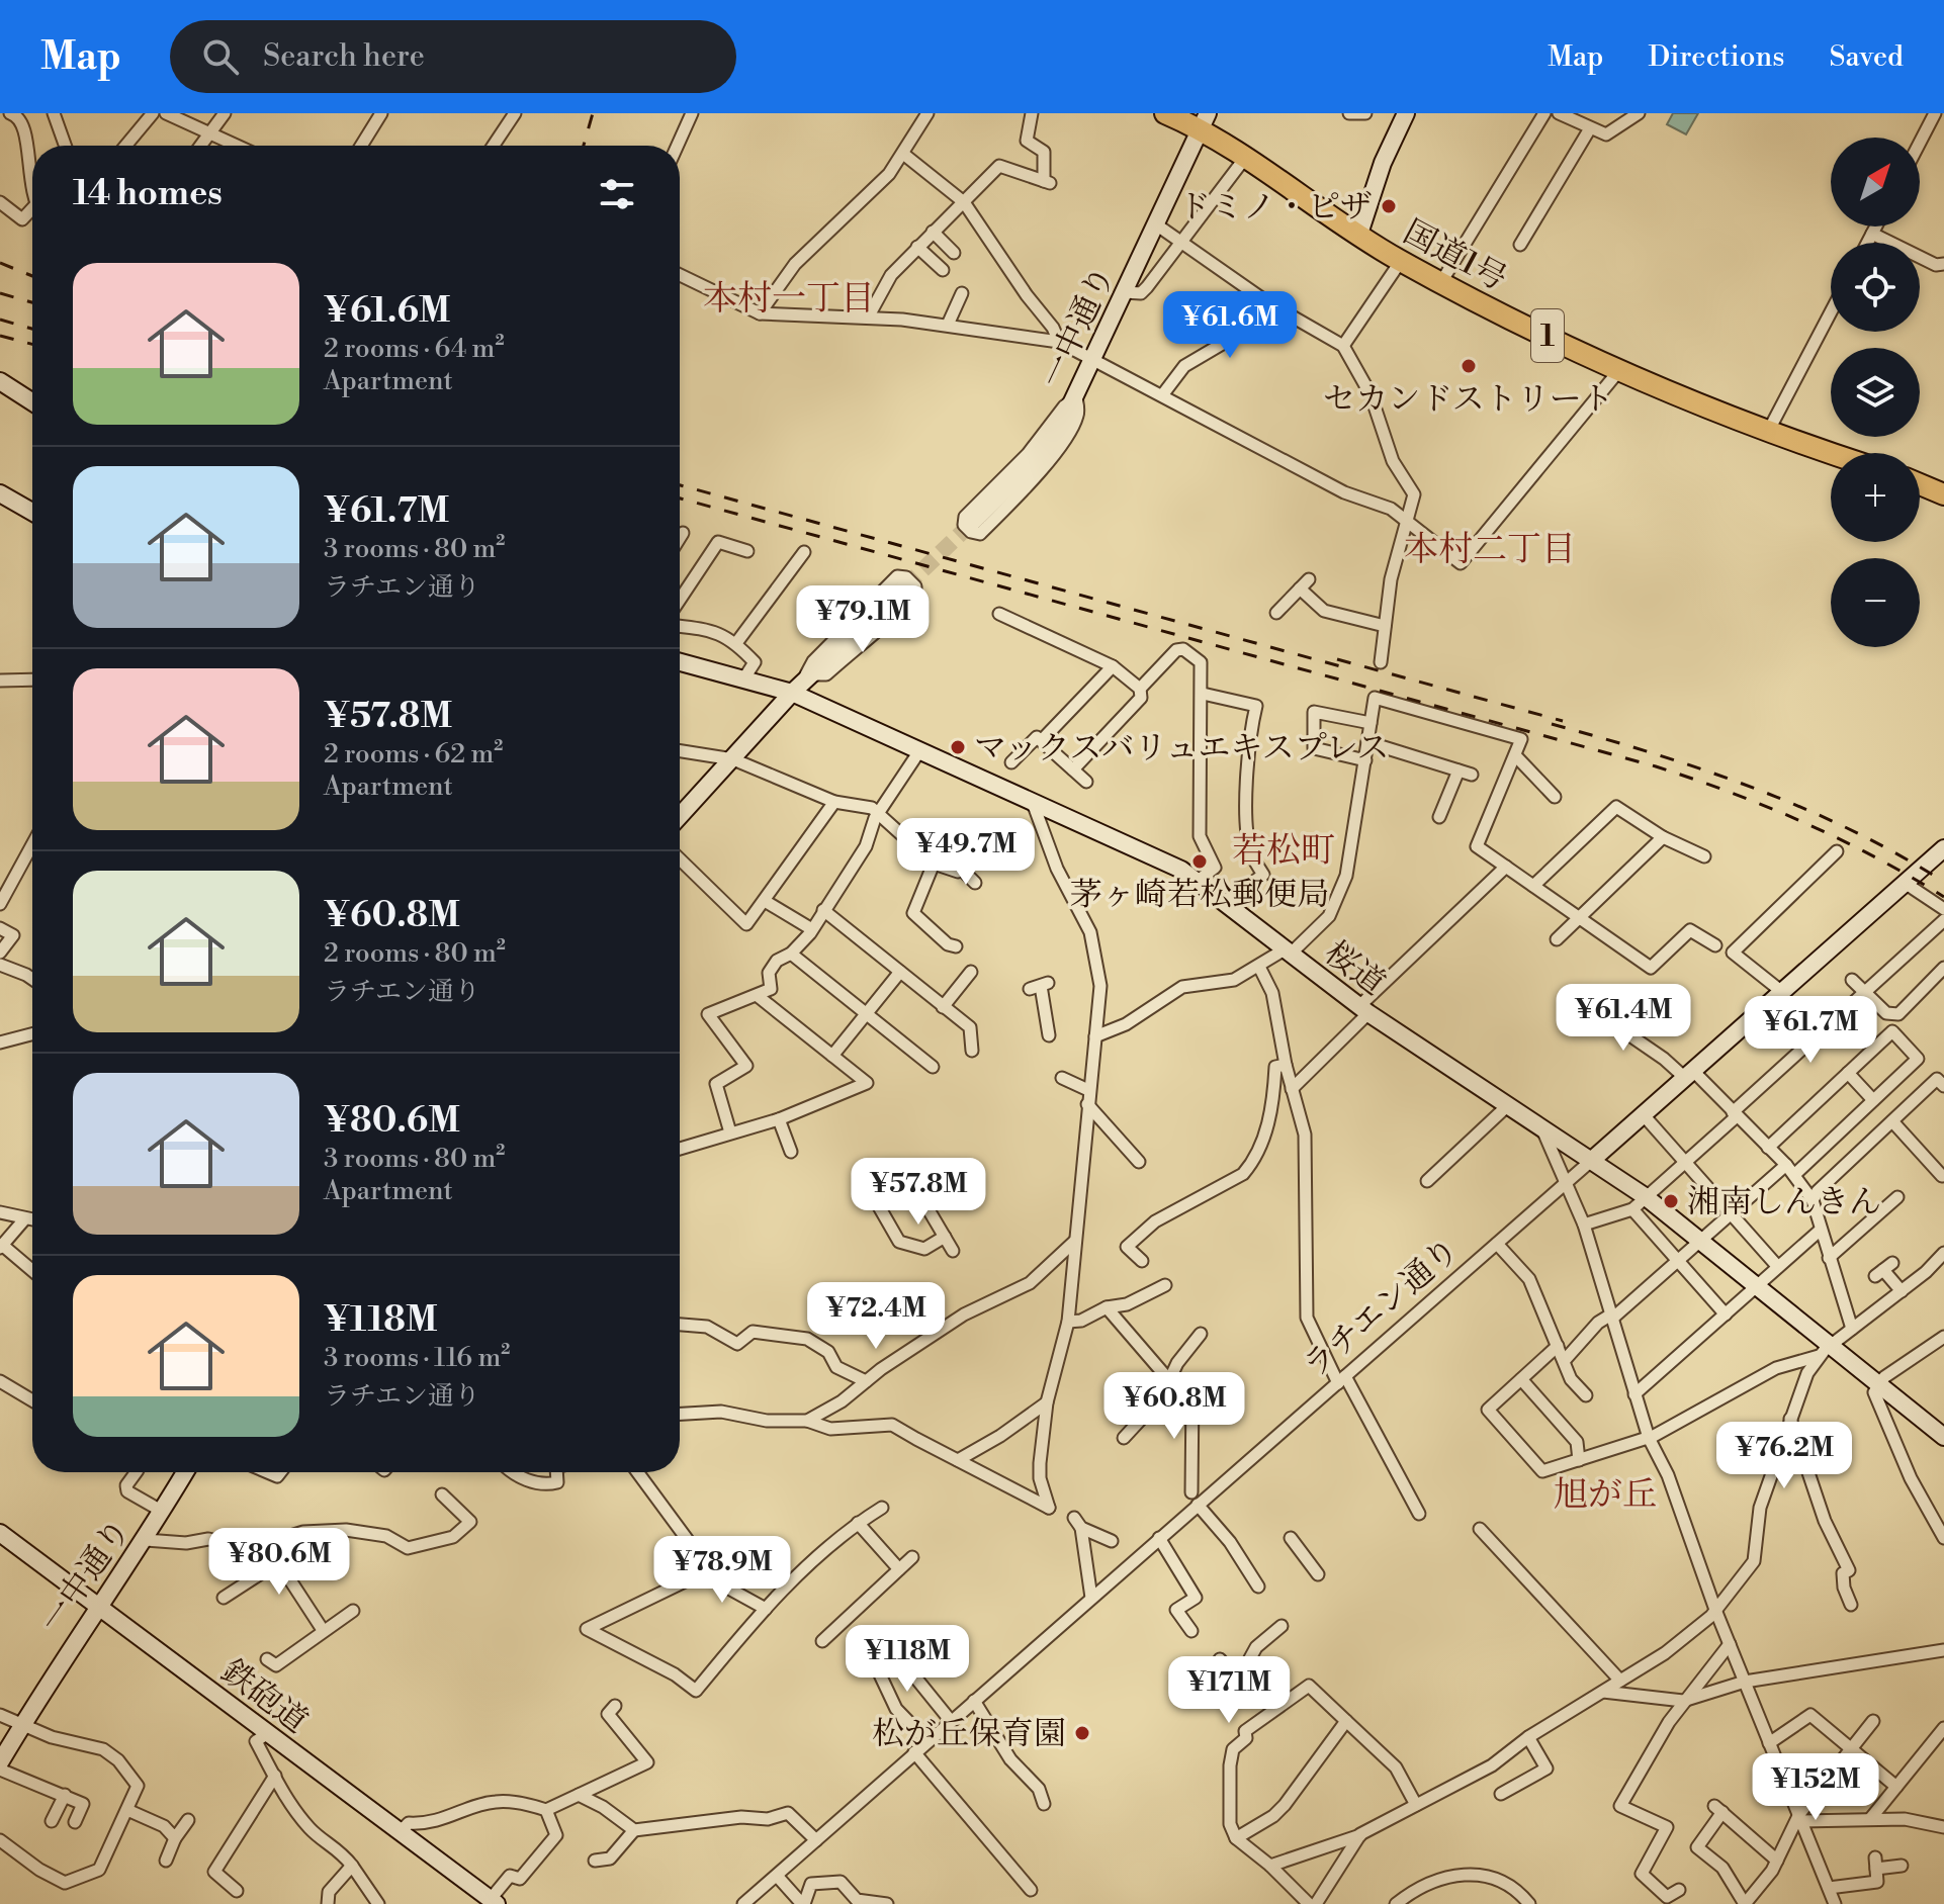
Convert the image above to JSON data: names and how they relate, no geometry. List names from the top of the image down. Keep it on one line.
{"streets":{"highway":["国道1号","1"],"street":["一中通り","桜道","ラチエン通り","鉄砲道"]},"crossings":[["国道1号","一中通り"],["一中通り","鉄砲道"],["桜道","ラチエン通り"]],"districts":["本村一丁目","本村二丁目","若松町","旭が丘"],"places":["ドミノ・ピザ","セカンドストリート","マックスバリュエキスプレス","茅ヶ崎若松郵便局","湘南しんきん","松が丘保育園"],"north":"top right","page":{"header":"Map","search":"Search here","nav":["Map","Directions","Saved"],"map_buttons":["+","−"],"heading":"14 homes","list":[{"name":"¥61.6M","note":"2 rooms · 64 m² · Apartment"},{"name":"¥61.7M","note":"3 rooms · 80 m² · ラチエン通り"},{"name":"¥57.8M","note":"2 rooms · 62 m² · Apartment"},{"name":"¥60.8M","note":"2 rooms · 80 m² · ラチエン通り"},{"name":"¥80.6M","note":"3 rooms · 80 m² · Apartment"},{"name":"¥118M","note":"3 rooms · 116 m² · ラチエン通り"}],"price":["¥61.6M","¥79.1M","¥49.7M","¥61.4M","¥61.7M","¥57.8M","¥72.4M","¥60.8M","¥76.2M","¥80.6M","¥78.9M","¥118M","¥171M","¥152M"]}}
